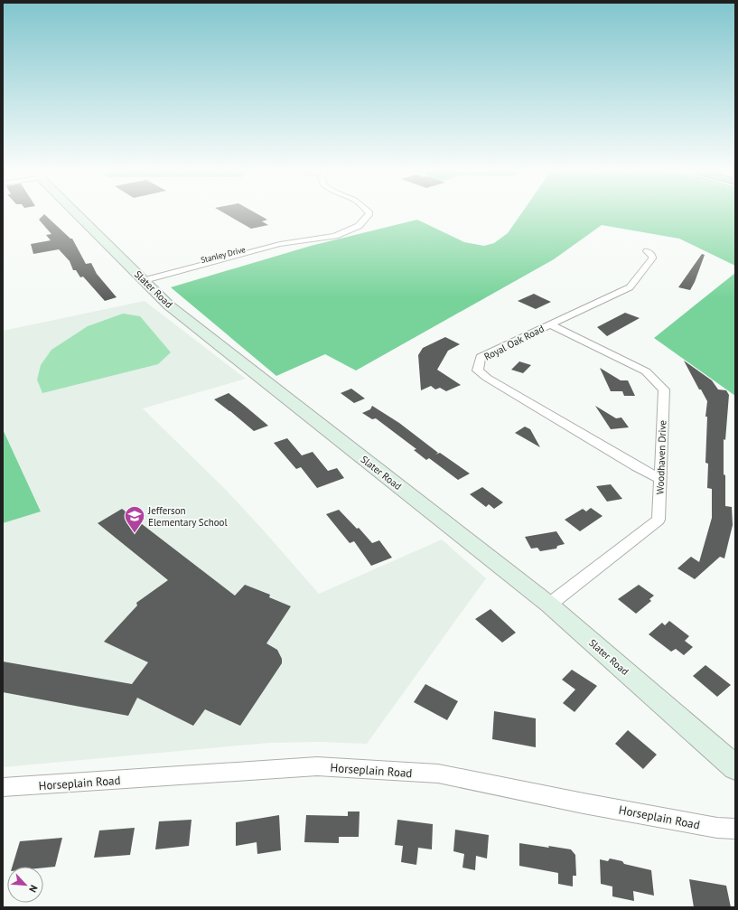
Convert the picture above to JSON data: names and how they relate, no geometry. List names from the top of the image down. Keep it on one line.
{"streets":{"main road":["Slater Road"],"street":["Stanley Drive","Royal Oak Road","Woodhaven Drive","Horseplain Road"]},"crossings":[["Stanley Drive","Slater Road"],["Slater Road","Woodhaven Drive"],["Royal Oak Road","Woodhaven Drive"]],"places":{"school or university":["Jefferson Elementary School"]},"north":"bottom right"}
